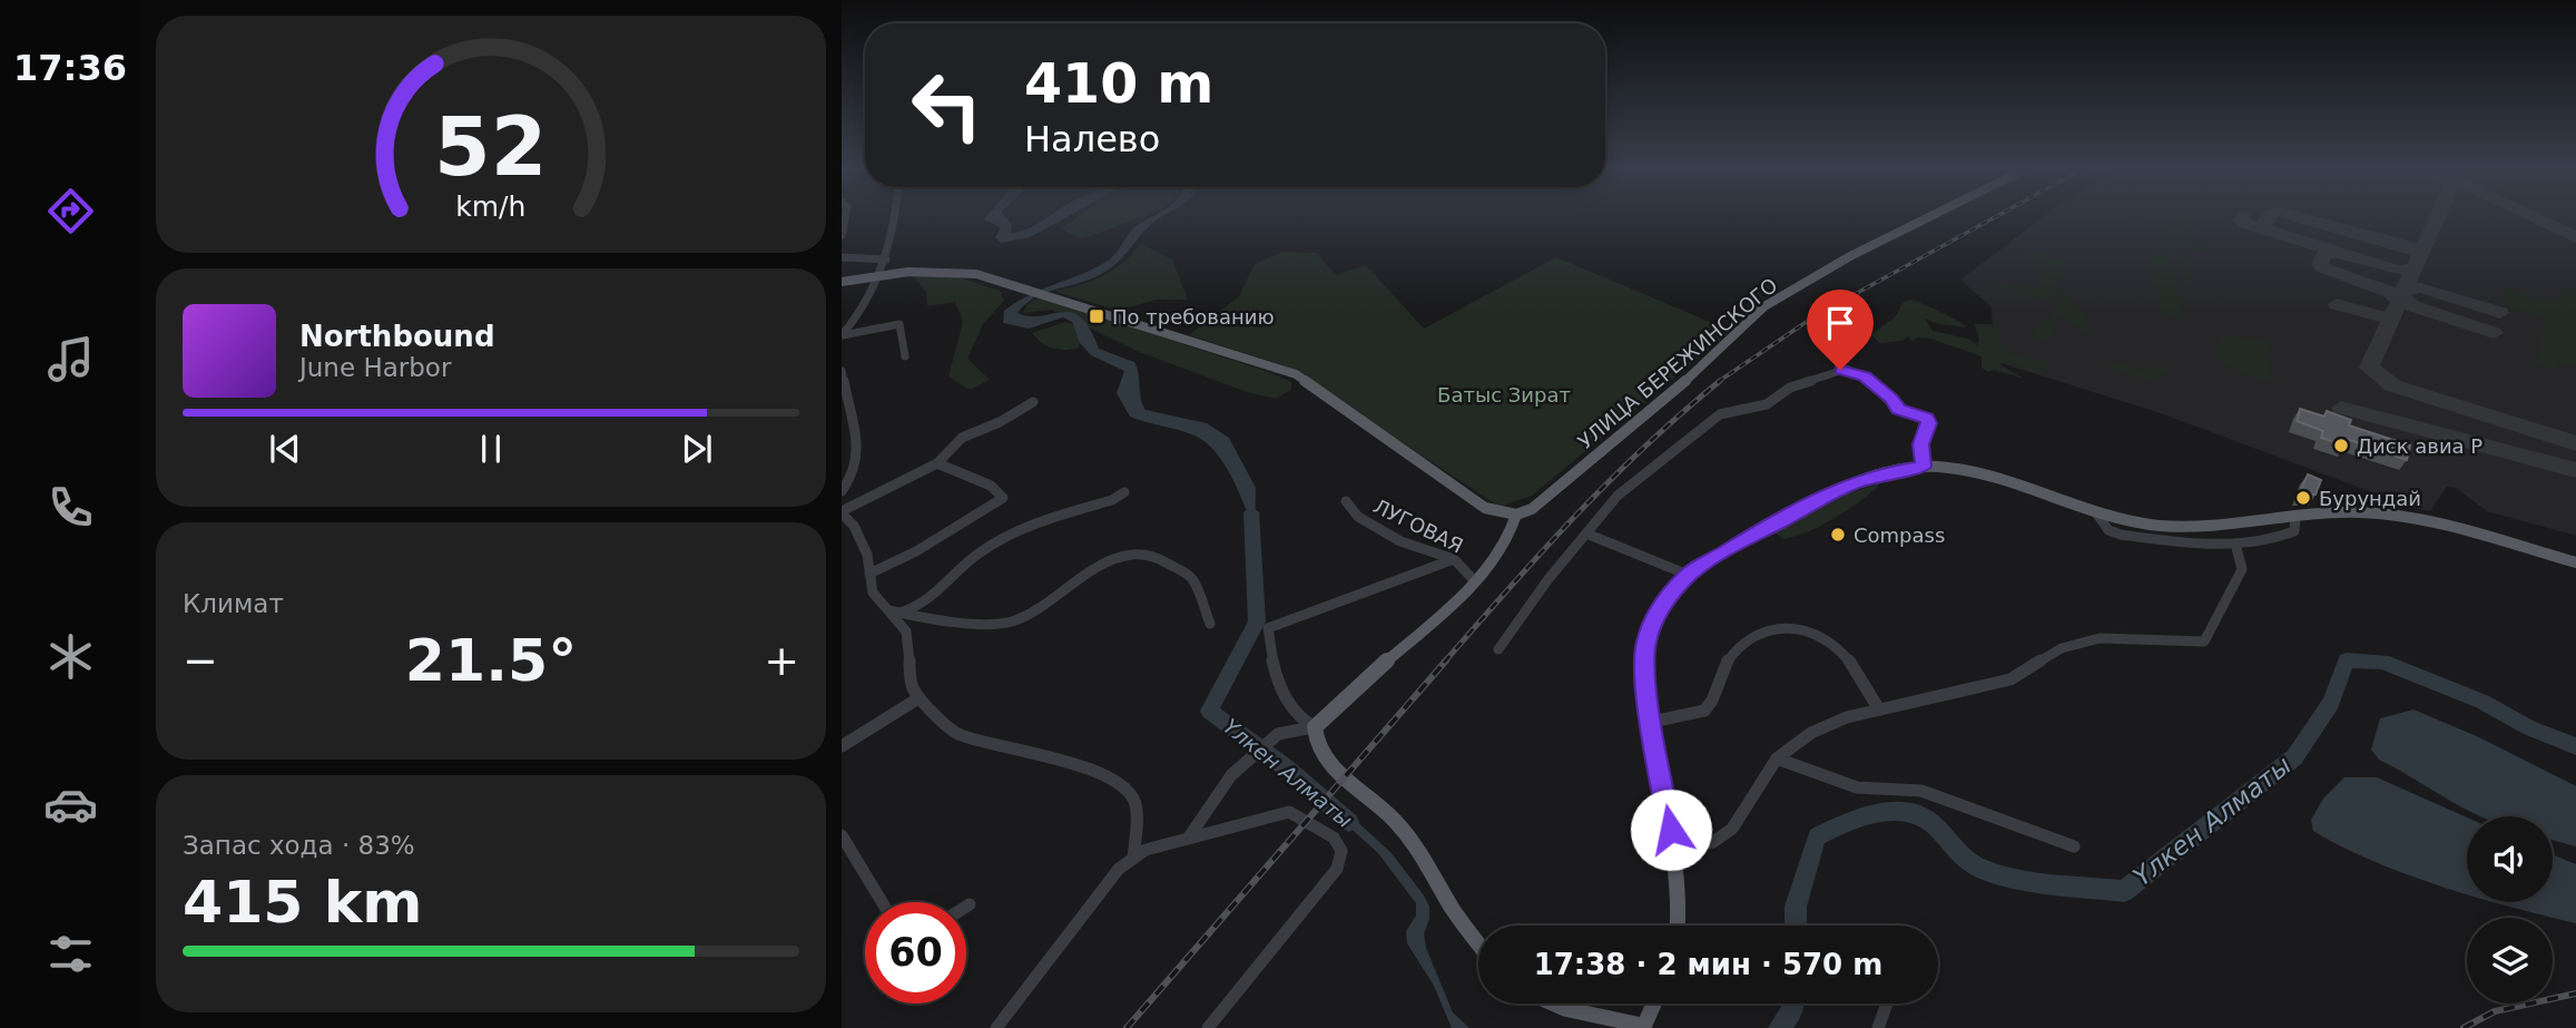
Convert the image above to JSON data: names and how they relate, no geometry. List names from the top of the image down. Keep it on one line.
{"streets":{"main road":["УЛИЦА БЕРЕЖИНСКОГО"],"street":["ЛУГОВАЯ"]},"water":["Үлкен Алматы"],"parks":["Батыс Зират"],"places":{"transit":["По требованию"],"other":["Диск авиа Р","Бурундай","Compass"]},"page":{"tabs":"17:36","turn":["410 m","Налево"],"song":["Northbound","June Harbor"],"tile":["Климат",["Запас хода · 83%","415 km"]],"heat":["−","21.5°","+"],"limit":"60","trip":"17:38 · 2 мин · 570 m","gauge":["52","km/h"]}}
